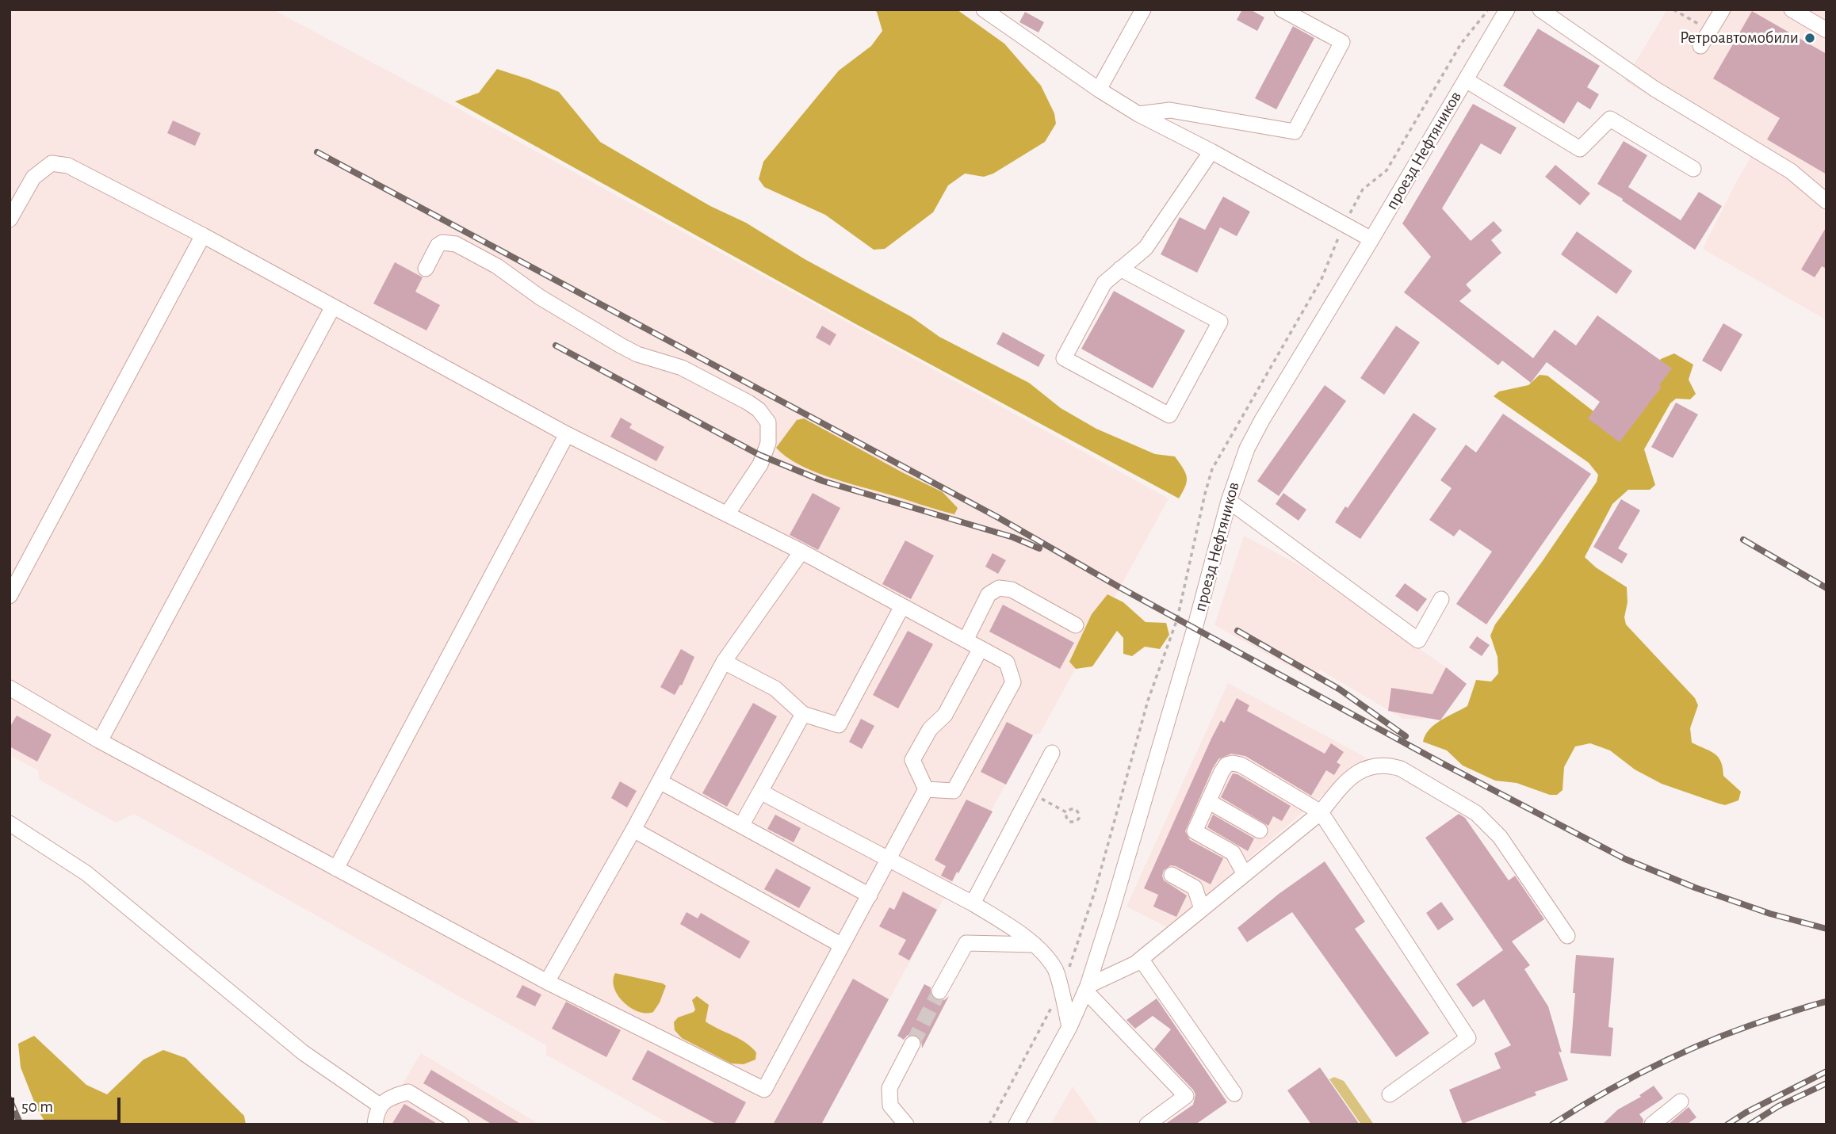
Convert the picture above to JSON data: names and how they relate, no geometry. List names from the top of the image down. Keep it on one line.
{"streets":{"street":["проезд Нефтяников"]},"places":["Ретроавтомобили"],"scale_bar":"50 m"}
